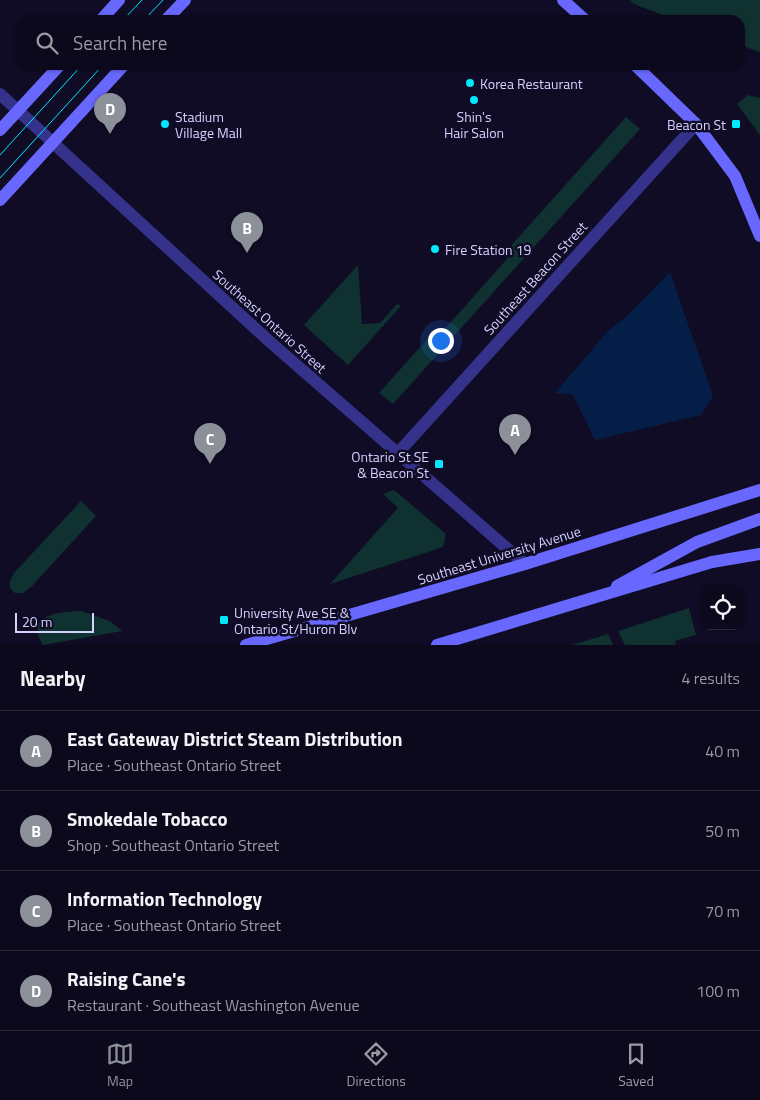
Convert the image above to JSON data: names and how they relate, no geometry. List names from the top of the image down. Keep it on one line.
{"streets":{"main road":["Southeast University Avenue"],"street":["Southeast Beacon Street","Southeast Ontario Street"]},"crossings":[["Southeast Beacon Street","Southeast Ontario Street"],["Southeast Ontario Street","Southeast University Avenue"]],"places":{"other":["Korea Restaurant","Shin's Hair Salon","Stadium Village Mall","Fire Station 19"],"transit":["Beacon St","Ontario St SE & Beacon St","University Ave SE & Ontario St/Huron Blv"]},"scale_bar":"20 m","page":{"search":"Search here","pins":["D","B","A","C"],"scale":"20 m","heading":["Nearby","4 results"],"list":[{"mark":"A","name":"East Gateway District Steam Distribution","note":"Place · Southeast Ontario Street","value":"40 m"},{"mark":"B","name":"Smokedale Tobacco","note":"Shop · Southeast Ontario Street","value":"50 m"},{"mark":"C","name":"Information Technology","note":"Place · Southeast Ontario Street","value":"70 m"},{"mark":"D","name":"Raising Cane's","note":"Restaurant · Southeast Washington Avenue","value":"100 m"}],"nav":["Map","Directions","Saved"]}}
